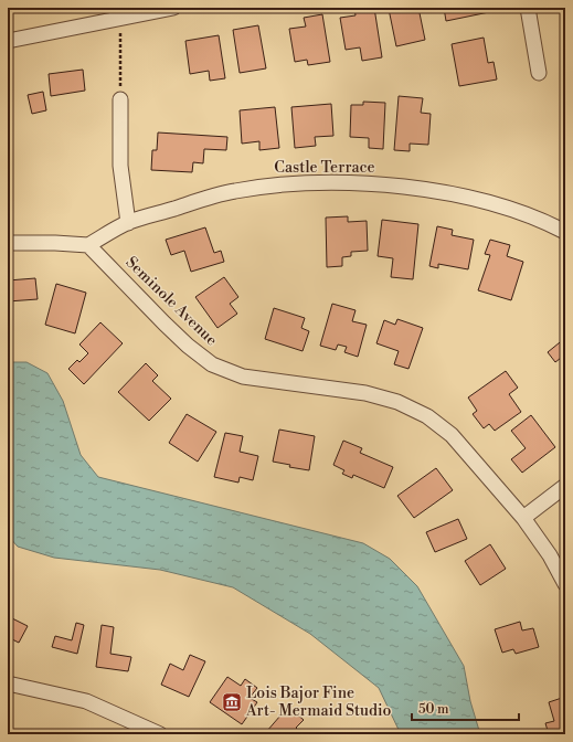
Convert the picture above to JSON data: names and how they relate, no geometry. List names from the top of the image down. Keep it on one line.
{"streets":{"street":["Castle Terrace","Seminole Avenue"]},"crossings":[["Castle Terrace","Seminole Avenue"]],"places":{"museum":["Lois Bajor Fine Art- Mermaid Studio"]},"scale_bar":"50 m"}
